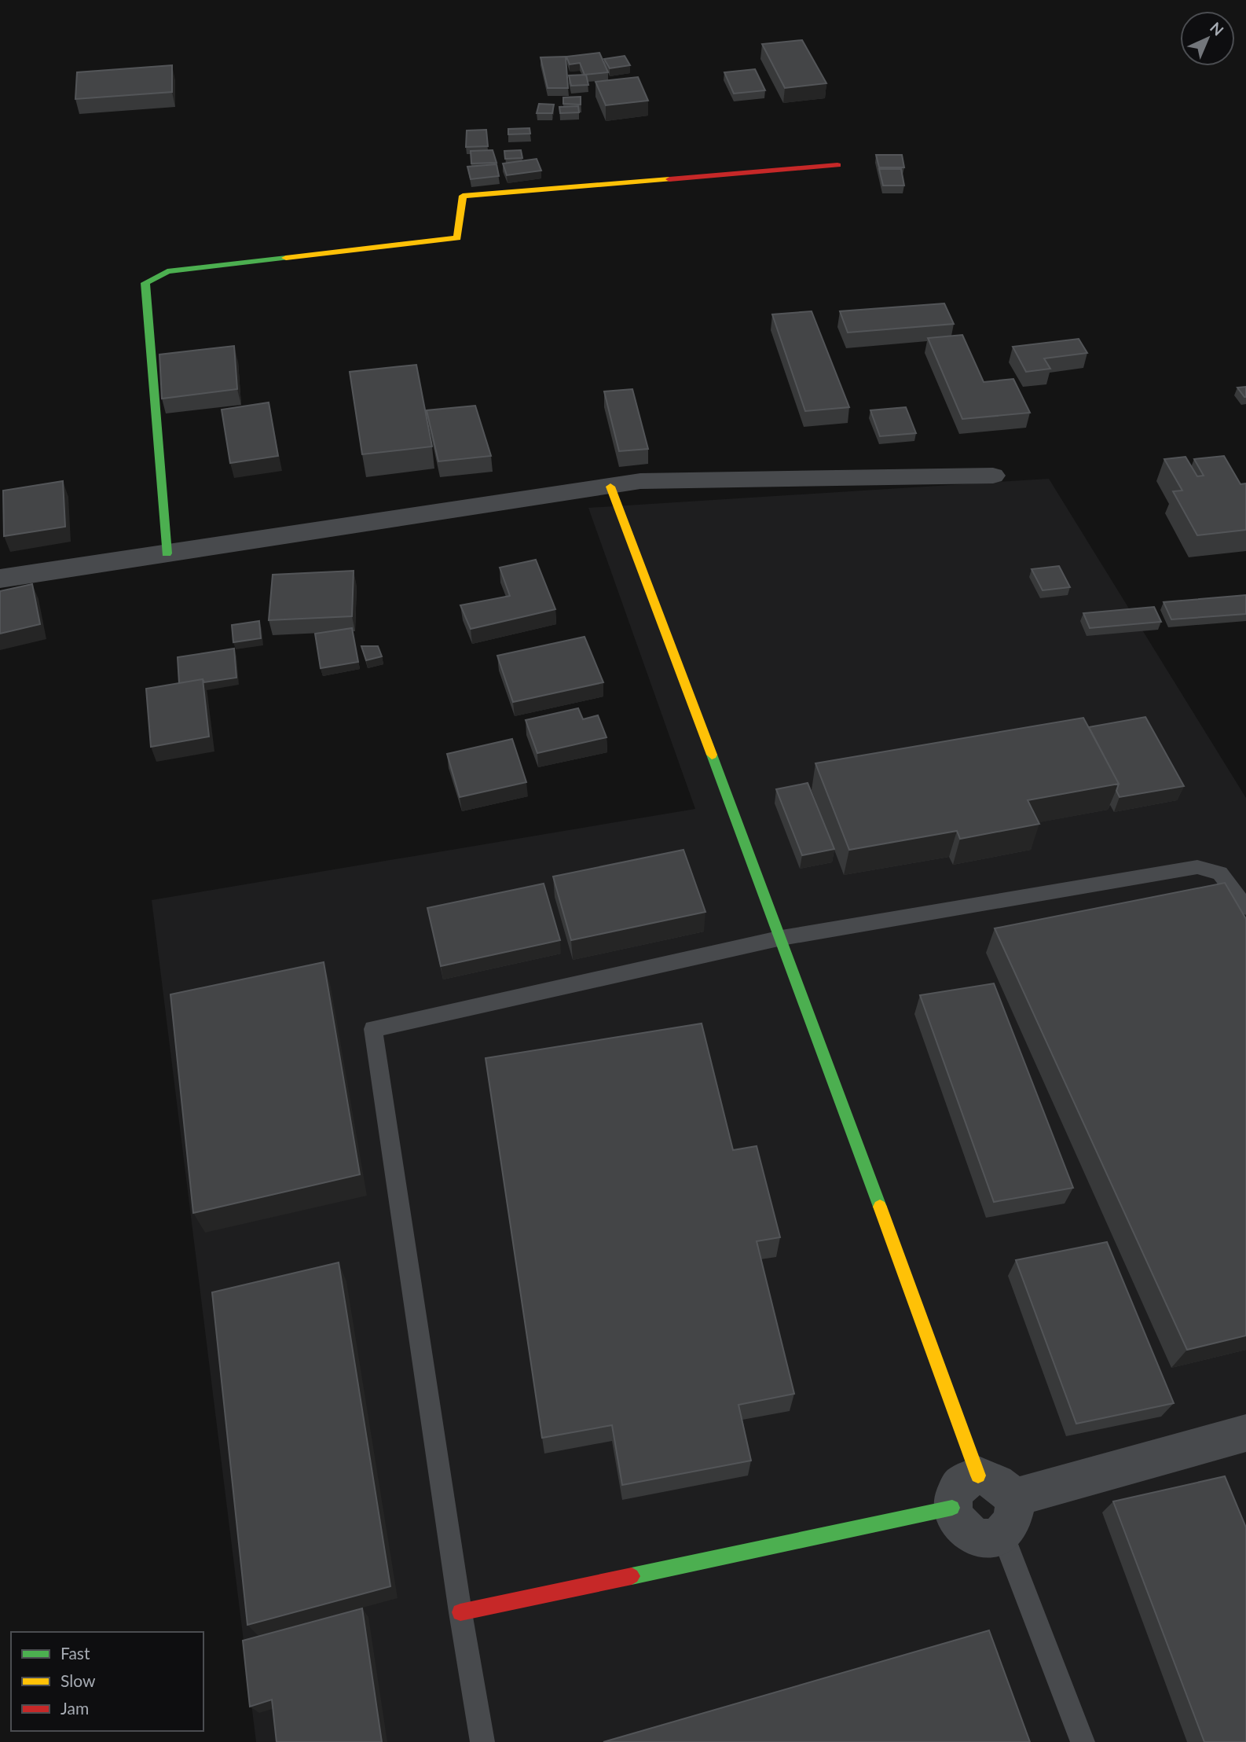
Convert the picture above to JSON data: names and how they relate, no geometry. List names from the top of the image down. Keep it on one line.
{"legend":["Fast","Slow","Jam"],"north":"top right"}
